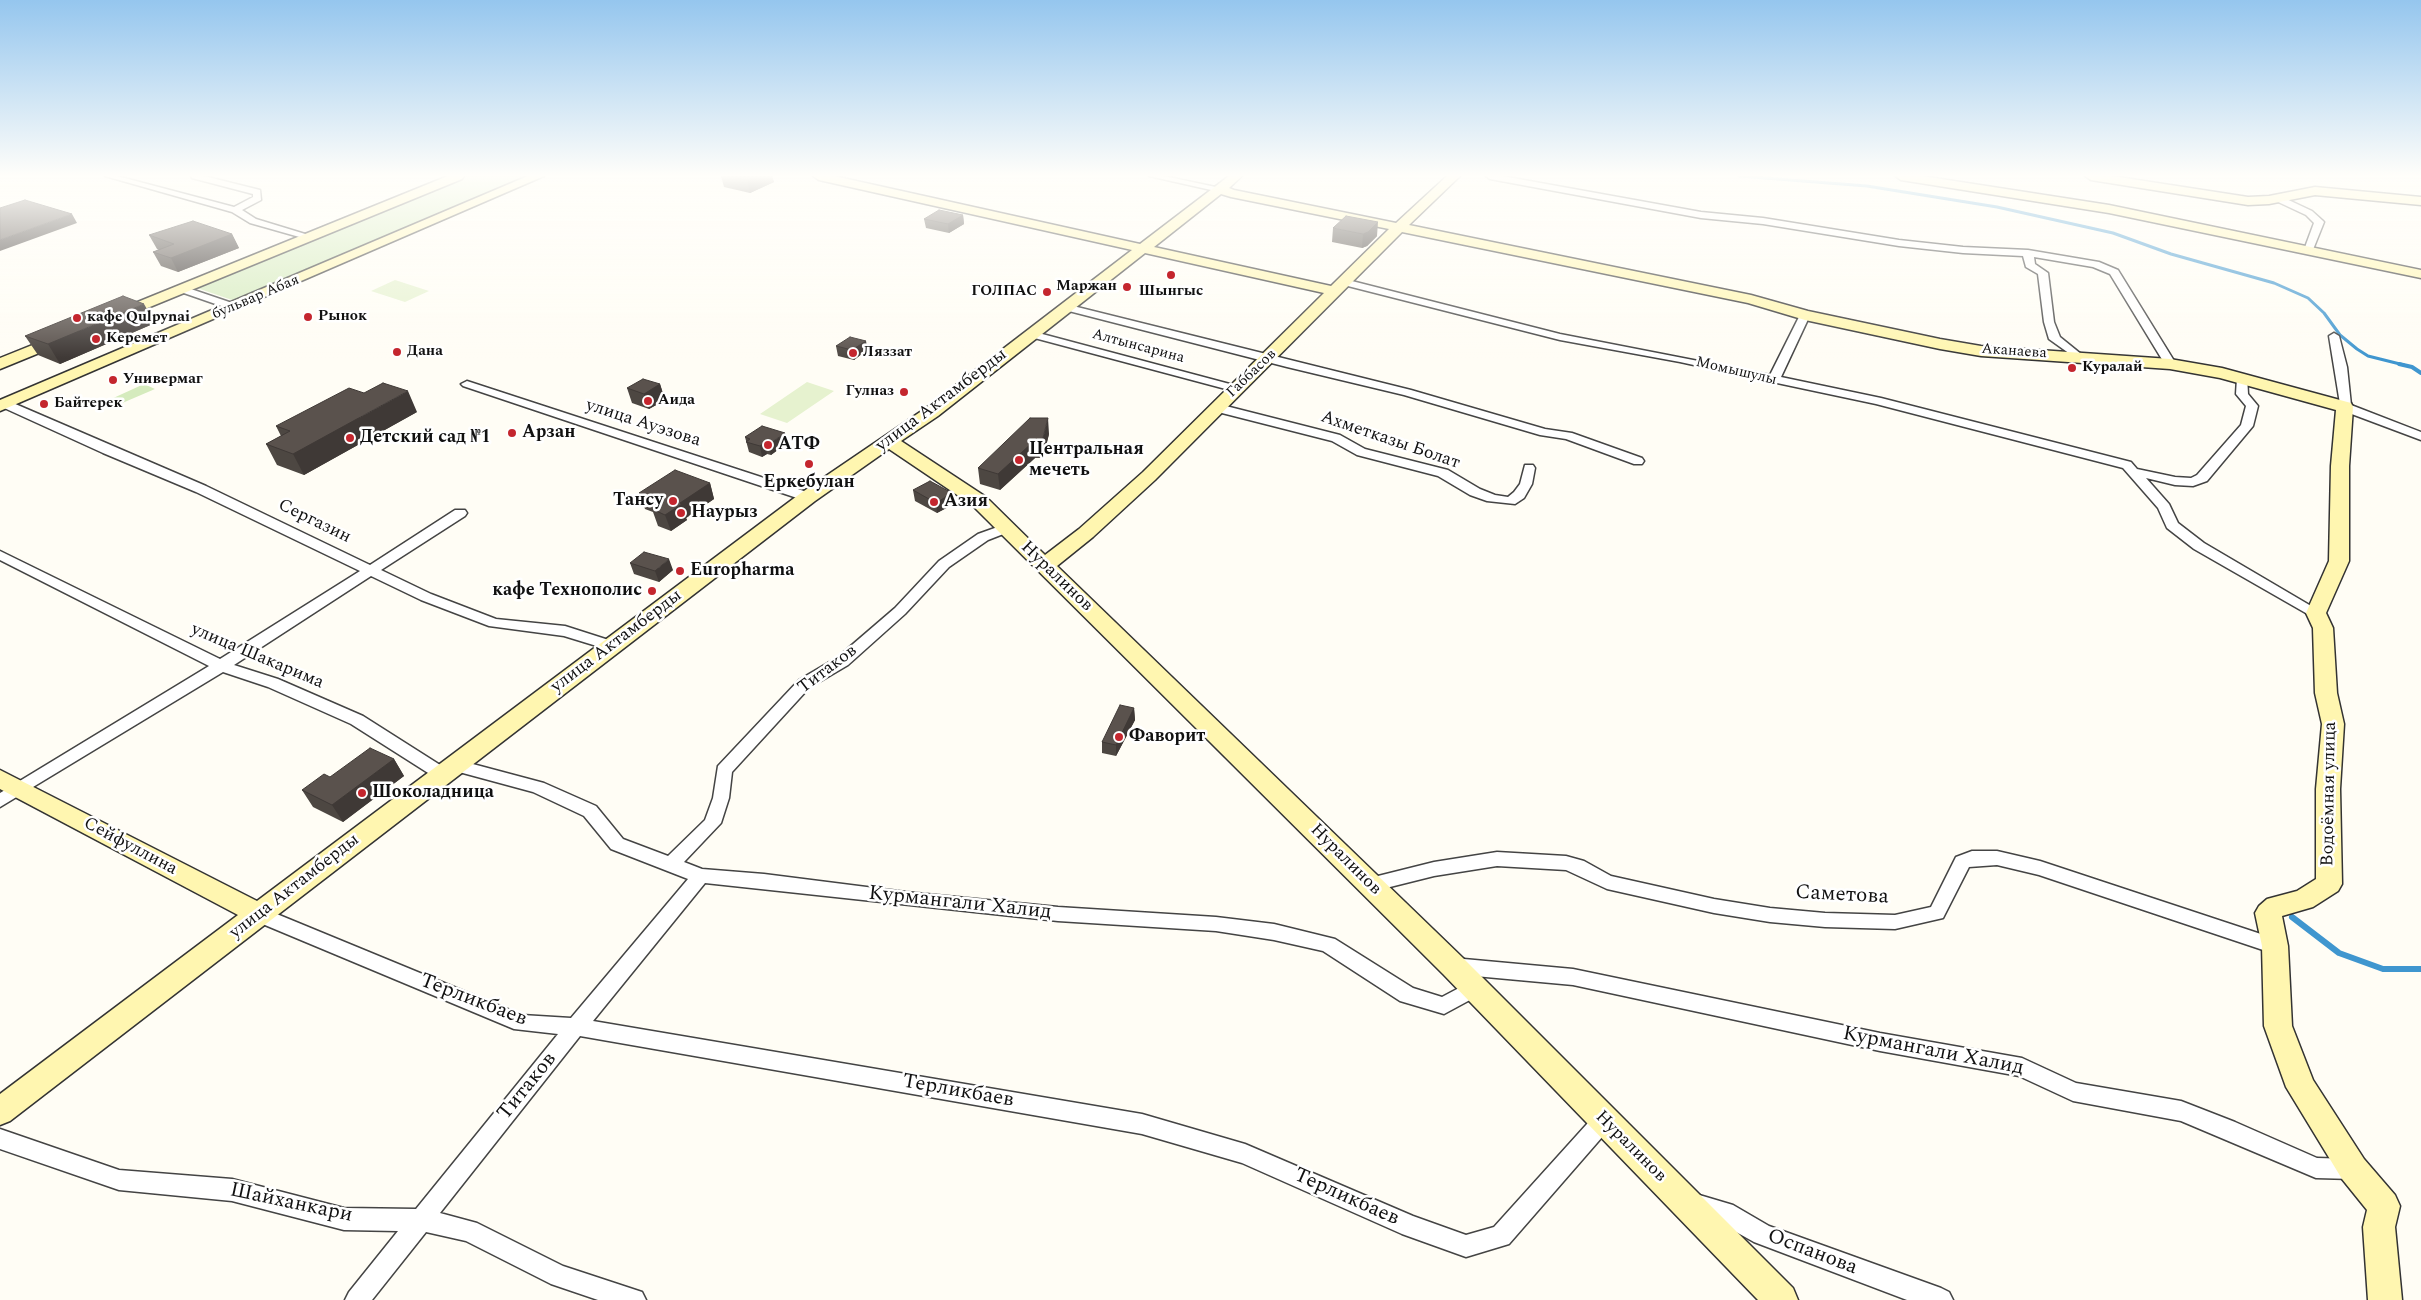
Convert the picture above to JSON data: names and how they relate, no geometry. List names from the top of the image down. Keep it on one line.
{"streets":{"main road":["бульвар Абая","Аканаева","Момышулы","Габбасов","улица Актамберды","Нуралинов","Водоёмная улица","Сейфуллина"],"street":["Алтынсарина","улица Ауэзова","Ахметказы Болат","Сергазин","улица Шакарима","Титаков","Саметова","Курмангали Халид","Терликбаев","Шайханкари","Оспанова"]},"crossings":[["бульвар Абая","Сергазин"],["Алтынсарина","Габбасов"],["Алтынсарина","улица Актамберды"],["Аканаева","Момышулы"],["Момышулы","Габбасов"],["Момышулы","улица Актамберды"],["Габбасов","Ахметказы Болат"],["Габбасов","Нуралинов"],["улица Актамберды","улица Ауэзова"],["улица Актамберды","Сергазин"],["улица Актамберды","Нуралинов"],["улица Актамберды","улица Шакарима"],["улица Актамберды","Сейфуллина"],["улица Актамберды","Курмангали Халид"],["улица Актамберды","Терликбаев"],["Нуралинов","Титаков"],["Нуралинов","Саметова"],["Нуралинов","Курмангали Халид"],["Нуралинов","Терликбаев"],["Нуралинов","Оспанова"],["улица Шакарима","Курмангали Халид"],["Титаков","Курмангали Халид"],["Титаков","Терликбаев"],["Титаков","Шайханкари"],["Водоёмная улица","Саметова"],["Водоёмная улица","Курмангали Халид"],["Сейфуллина","Терликбаев"]],"places":["Шынгыс","Маржан","ГОЛПАС","Рынок","кафе Qulpynai","Керемет","Дана","Ляззат","Куралай","Универмаг","Гулназ","Аида","Байтерек","Арзан","Детский сад №1","АТФ","Центральная мечеть","Еркебулан","Тансу","Азия","Наурыз","Europharma","кафе Технополис","Фаворит","Шоколадница"]}
